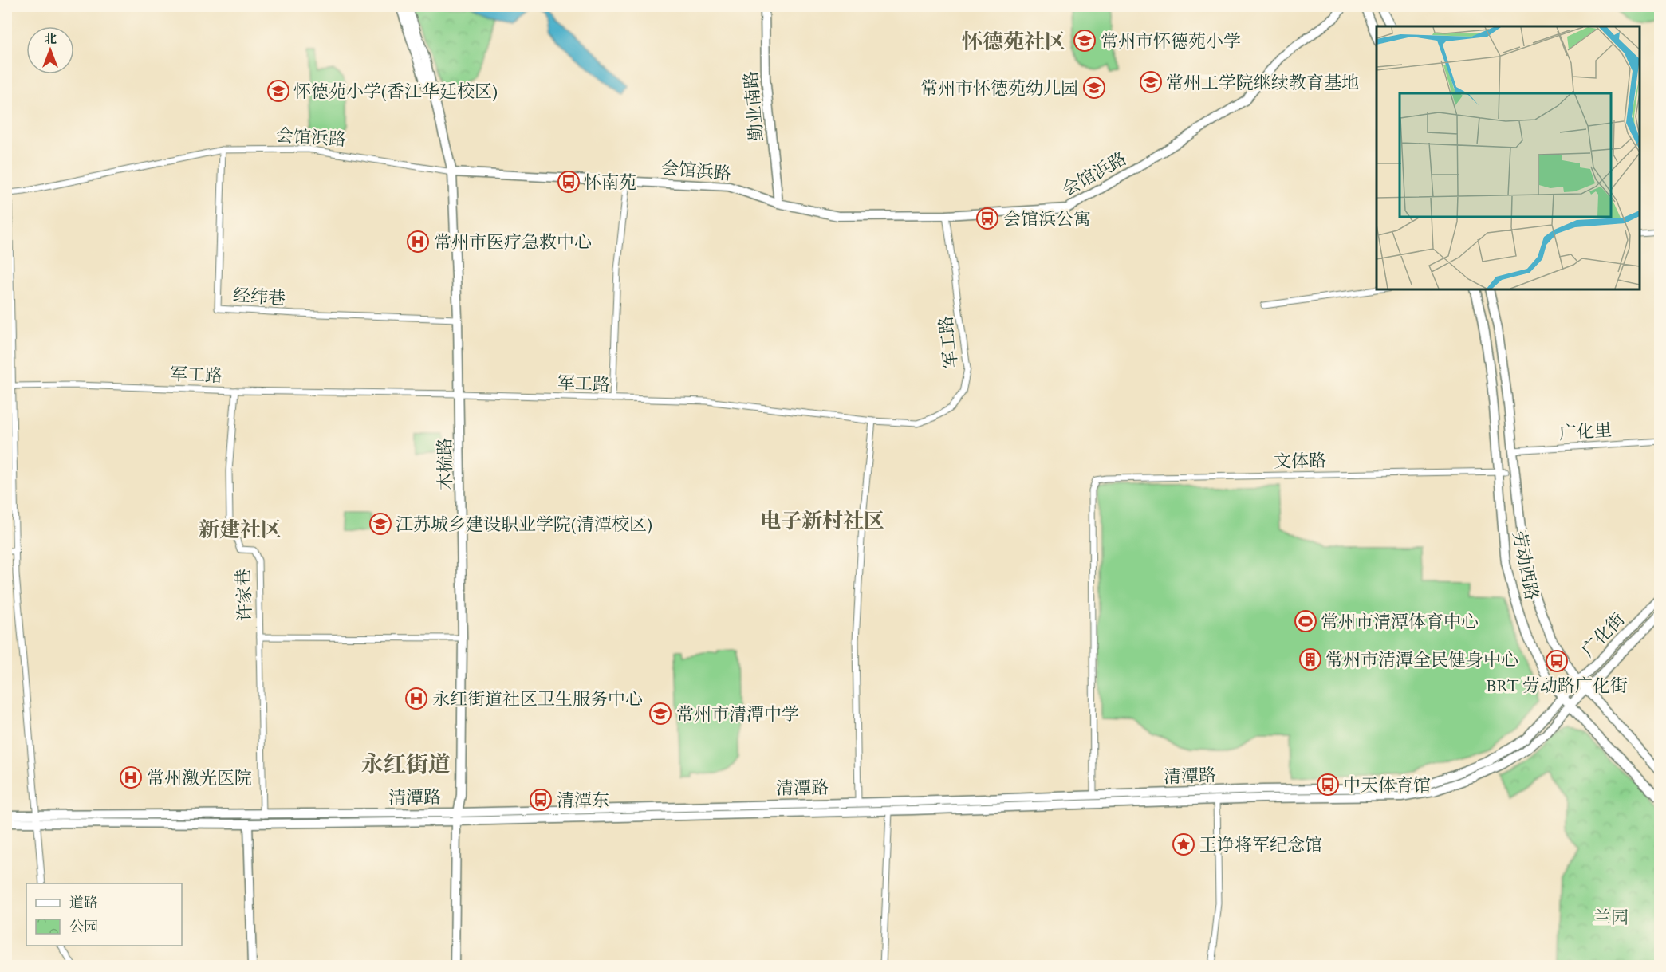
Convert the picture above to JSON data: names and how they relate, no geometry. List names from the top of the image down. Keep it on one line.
{"streets":{"main road":["勤业南路","会馆浜路","木梳路","劳动西路","广化街","清潭路"],"street":["经纬巷","军工路","广化里","文体路","许家巷"]},"crossings":[["勤业南路","会馆浜路"],["会馆浜路","经纬巷"],["会馆浜路","军工路"],["会馆浜路","木梳路"],["经纬巷","木梳路"],["军工路","木梳路"],["军工路","许家巷"],["广化里","劳动西路"],["文体路","劳动西路"],["文体路","清潭路"],["木梳路","清潭路"],["劳动西路","广化街"],["劳动西路","清潭路"],["许家巷","清潭路"],["广化街","清潭路"]],"districts":["怀德苑社区","电子新村社区","新建社区","永红街道"],"parks":["兰园"],"places":{"school or university":["常州市怀德苑小学","常州工学院继续教育基地","常州市怀德苑幼儿园","怀德苑小学(香江华廷校区)","江苏城乡建设职业学院(清潭校区)","常州市清潭中学"],"bus stop":["怀南苑","会馆浜公寓","BRT 劳动路广化街","中天体育馆","清潭东"],"hospital":["常州市医疗急救中心","永红街道社区卫生服务中心","常州激光医院"],"sports":["常州市清潭体育中心"],"building":["常州市清潭全民健身中心"],"place":["王诤将军纪念馆"]},"legend":["道路","公园"],"north":"top"}
